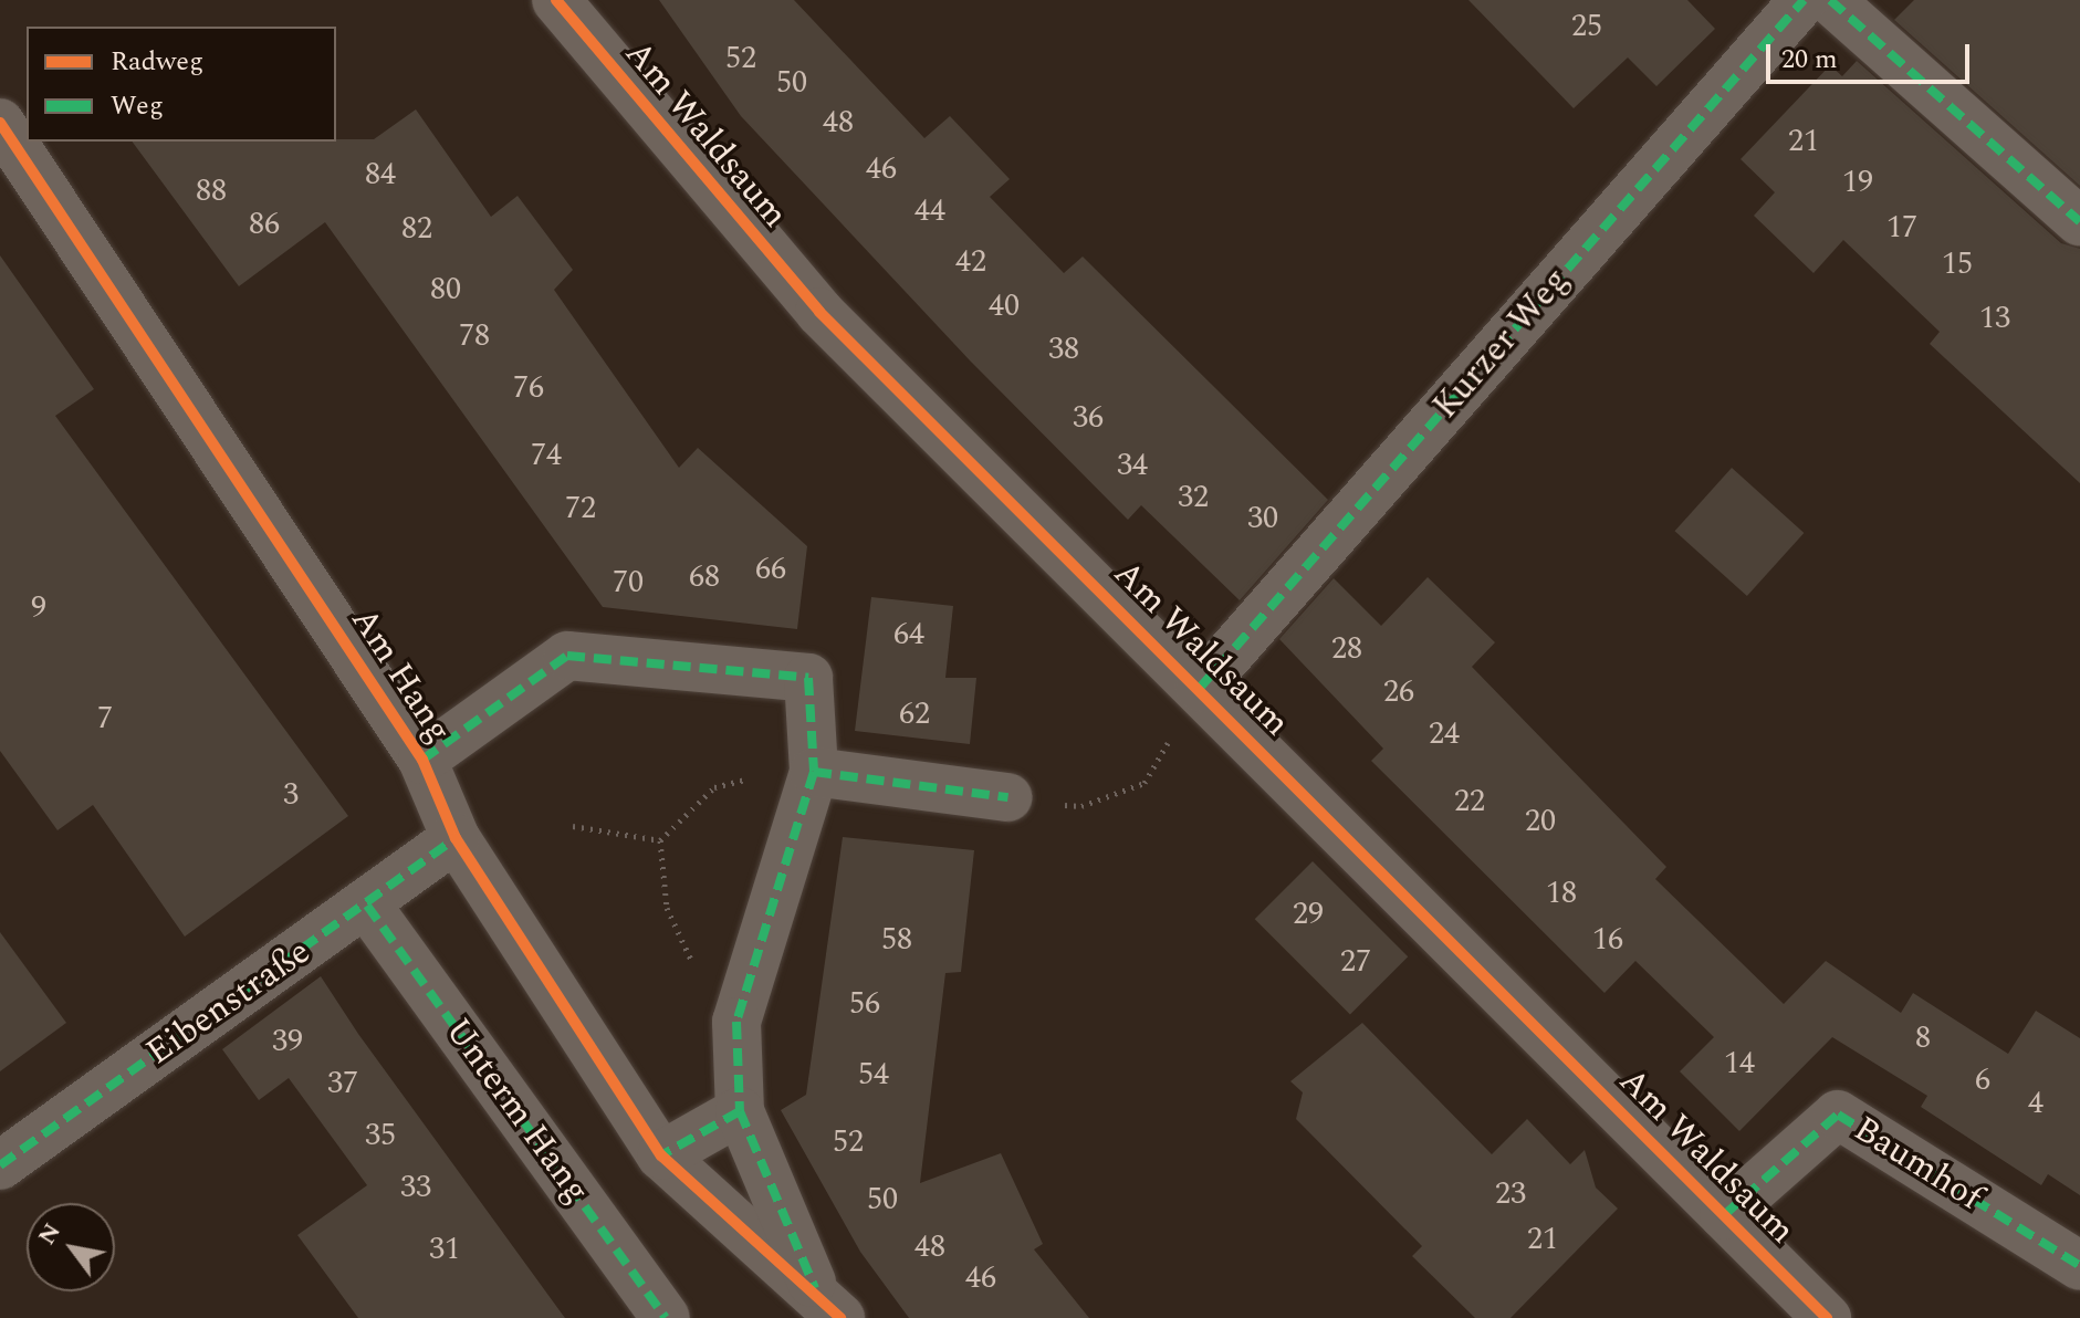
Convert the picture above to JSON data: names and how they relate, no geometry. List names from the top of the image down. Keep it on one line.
{"streets":{"street":["Am Waldsaum","Kurzer Weg","Am Hang","Eibenstraße","Unterm Hang","Baumhof"]},"crossings":[["Am Waldsaum","Kurzer Weg"],["Am Waldsaum","Baumhof"],["Am Hang","Eibenstraße"],["Eibenstraße","Unterm Hang"]],"house_numbers":["25","52","50","48","21","46","84","19","88","44","86","17","82","42","15","80","40","13","78","38","76","36","74","34","32","72","30","66","68","70","9","64","28","26","62","7","24","3","22","20","18","29","58","16","27","56","8","39","14","54","6","37","4","35","52","33","23","50","21","48","31","46"],"legend":["Radweg","Weg"],"scale_bar":"20 m","north":"top left"}
